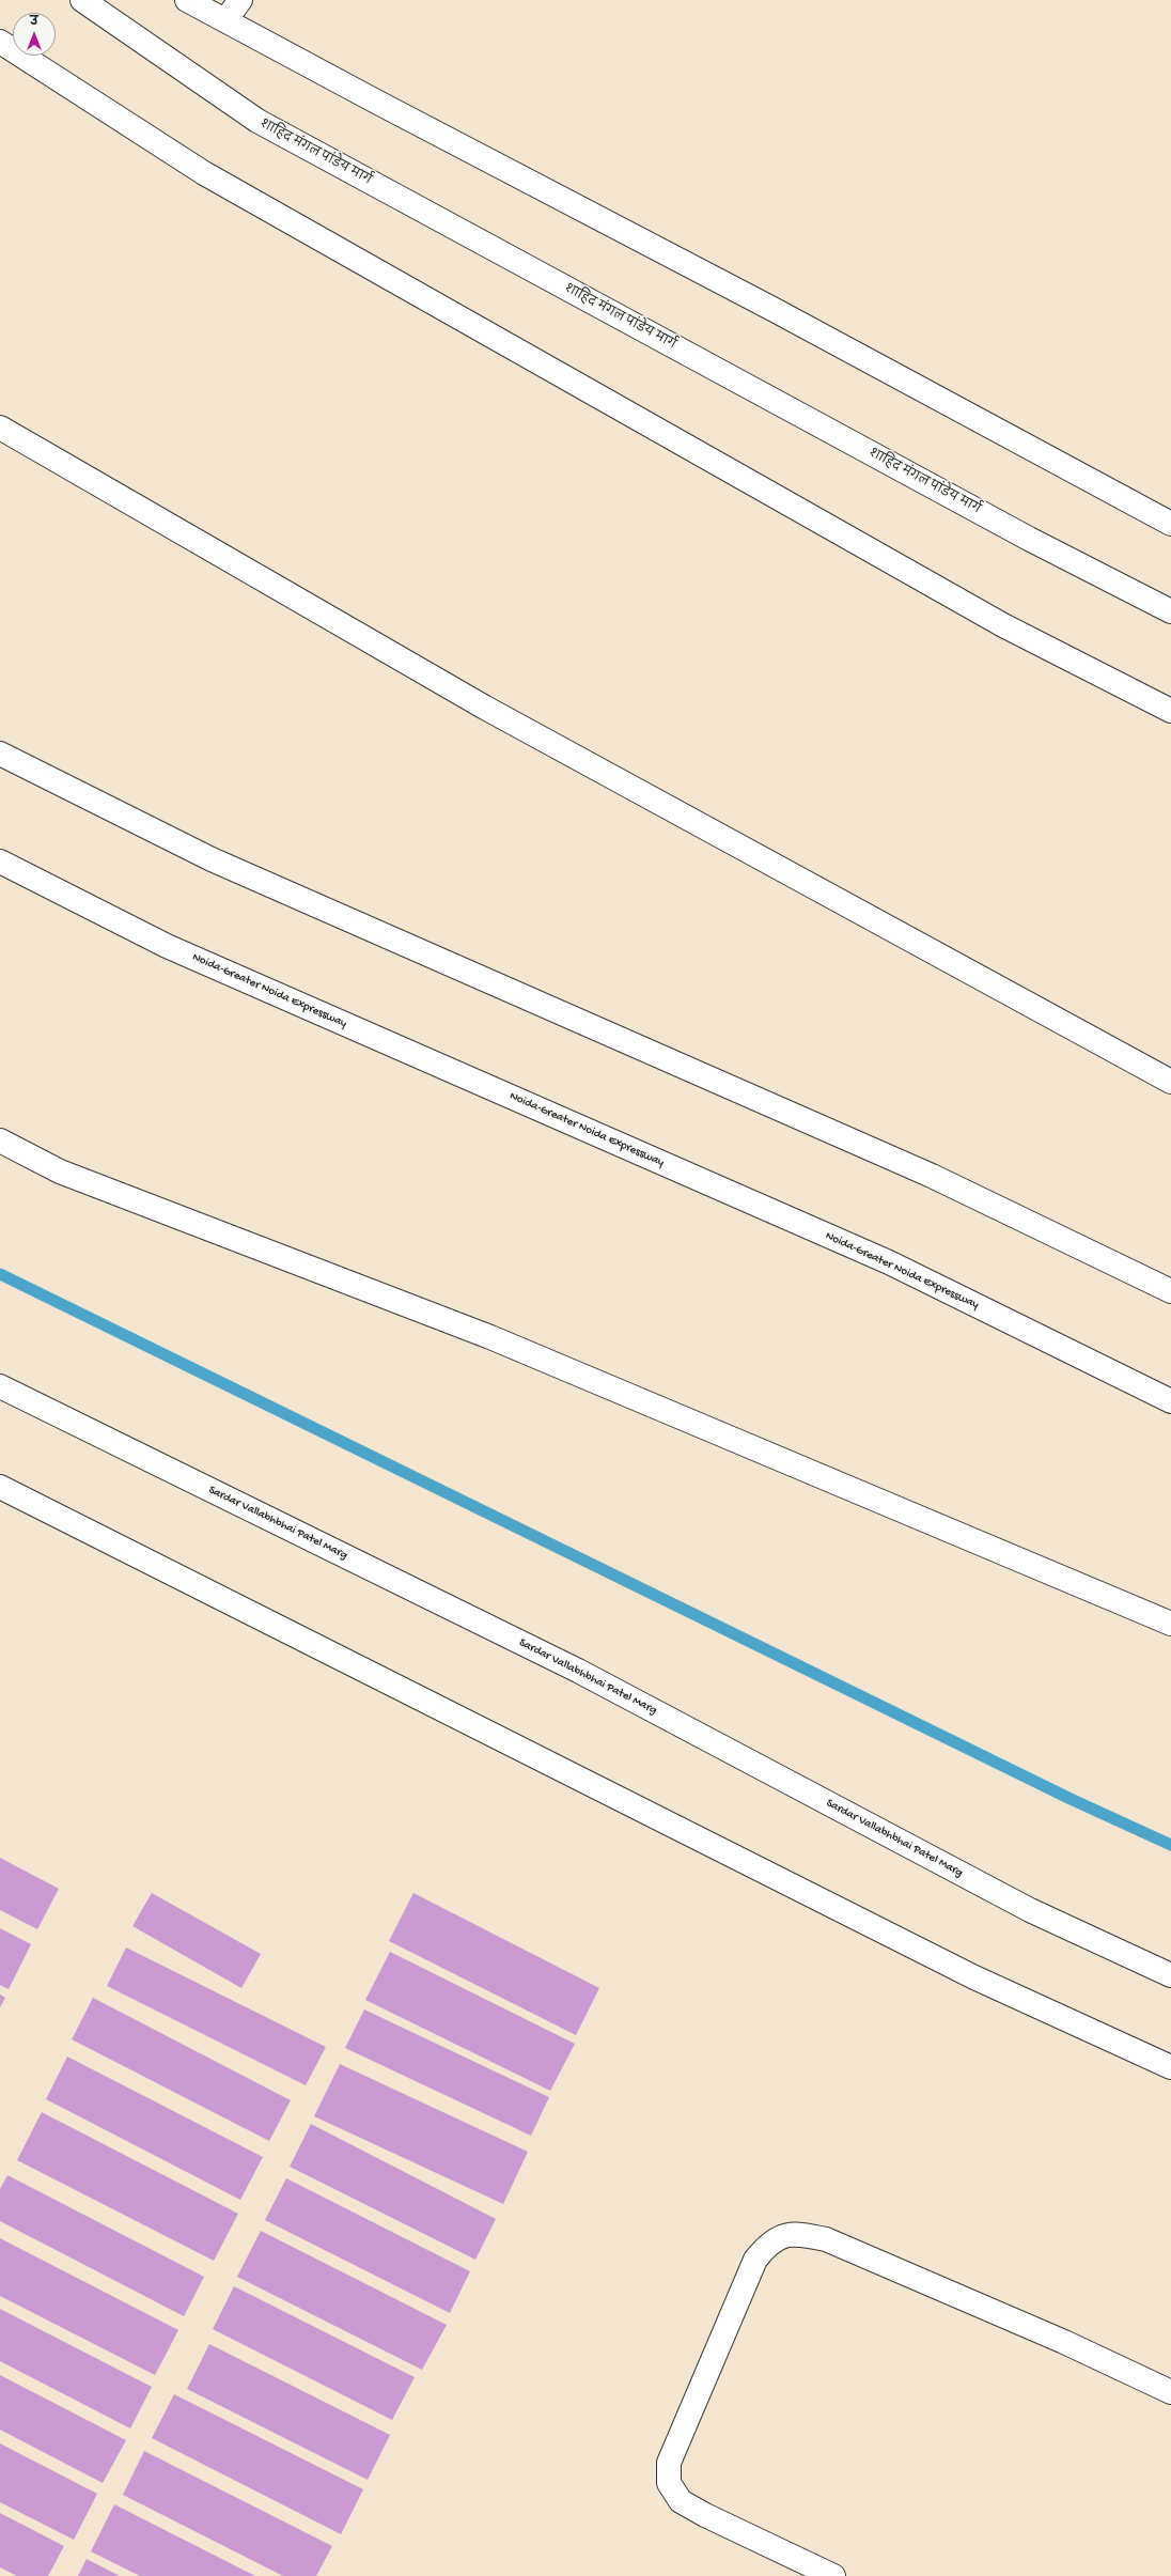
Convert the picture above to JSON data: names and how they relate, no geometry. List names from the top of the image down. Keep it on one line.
{"streets":{"main road":["शाहिद मंगल पांडेय मार्ग","Noida-Greater Noida Expressway","Sardar Vallabhbhai Patel Marg"]},"north":"top"}
